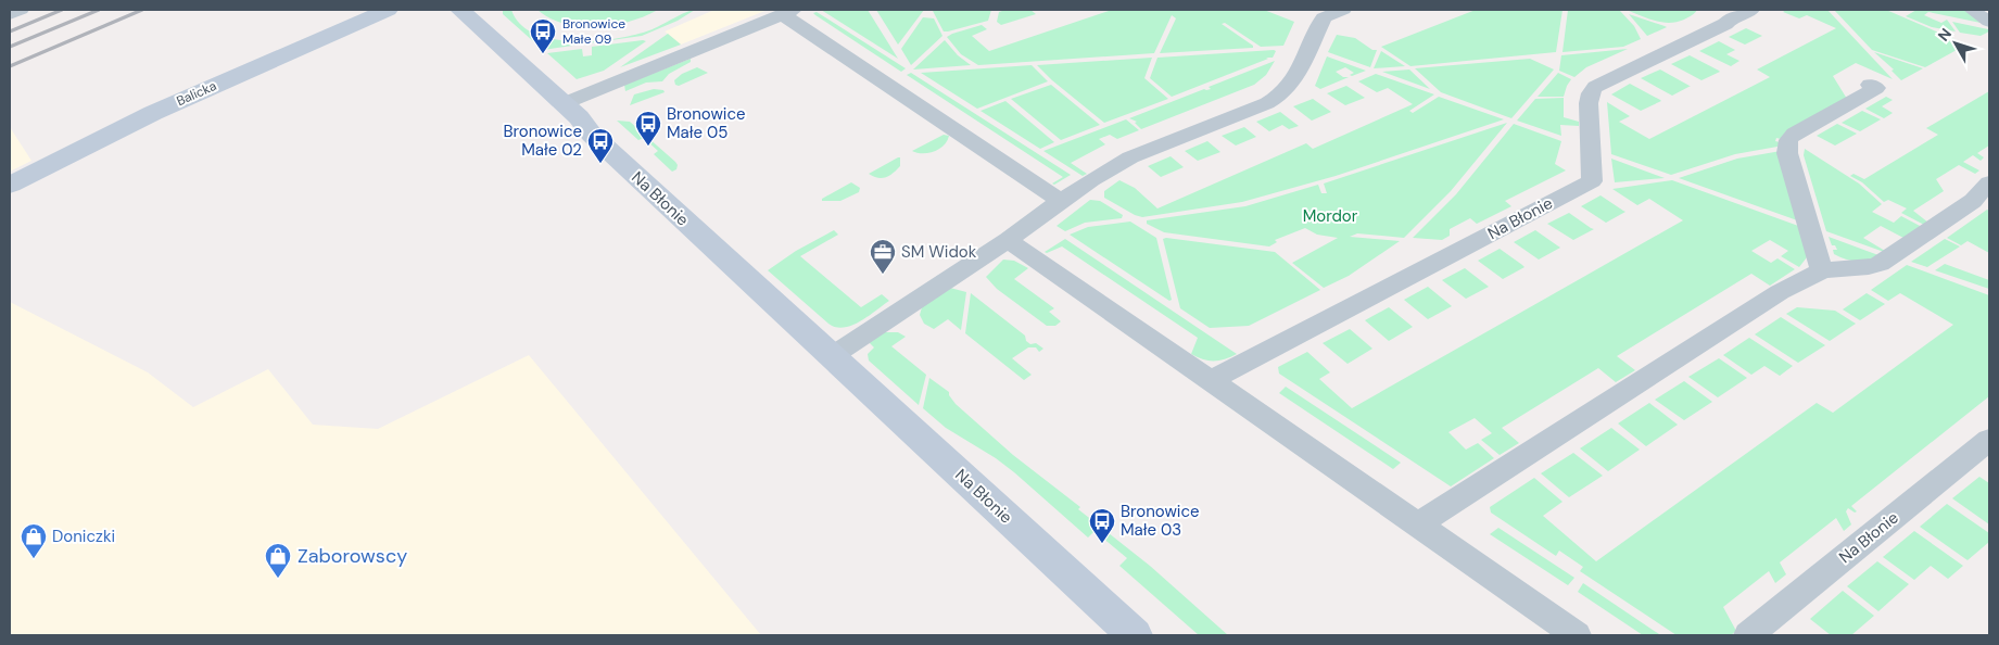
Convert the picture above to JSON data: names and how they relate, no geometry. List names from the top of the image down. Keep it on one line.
{"streets":{"street":["Balicka","Na Błonie"]},"parks":["Mordor"],"places":{"bus stop":["Bronowice Małe 09","Bronowice Małe 05","Bronowice Małe 02","Bronowice Małe 03"],"office":["SM Widok"],"shop":["Doniczki","Zaborowscy"]},"north":"top left"}
